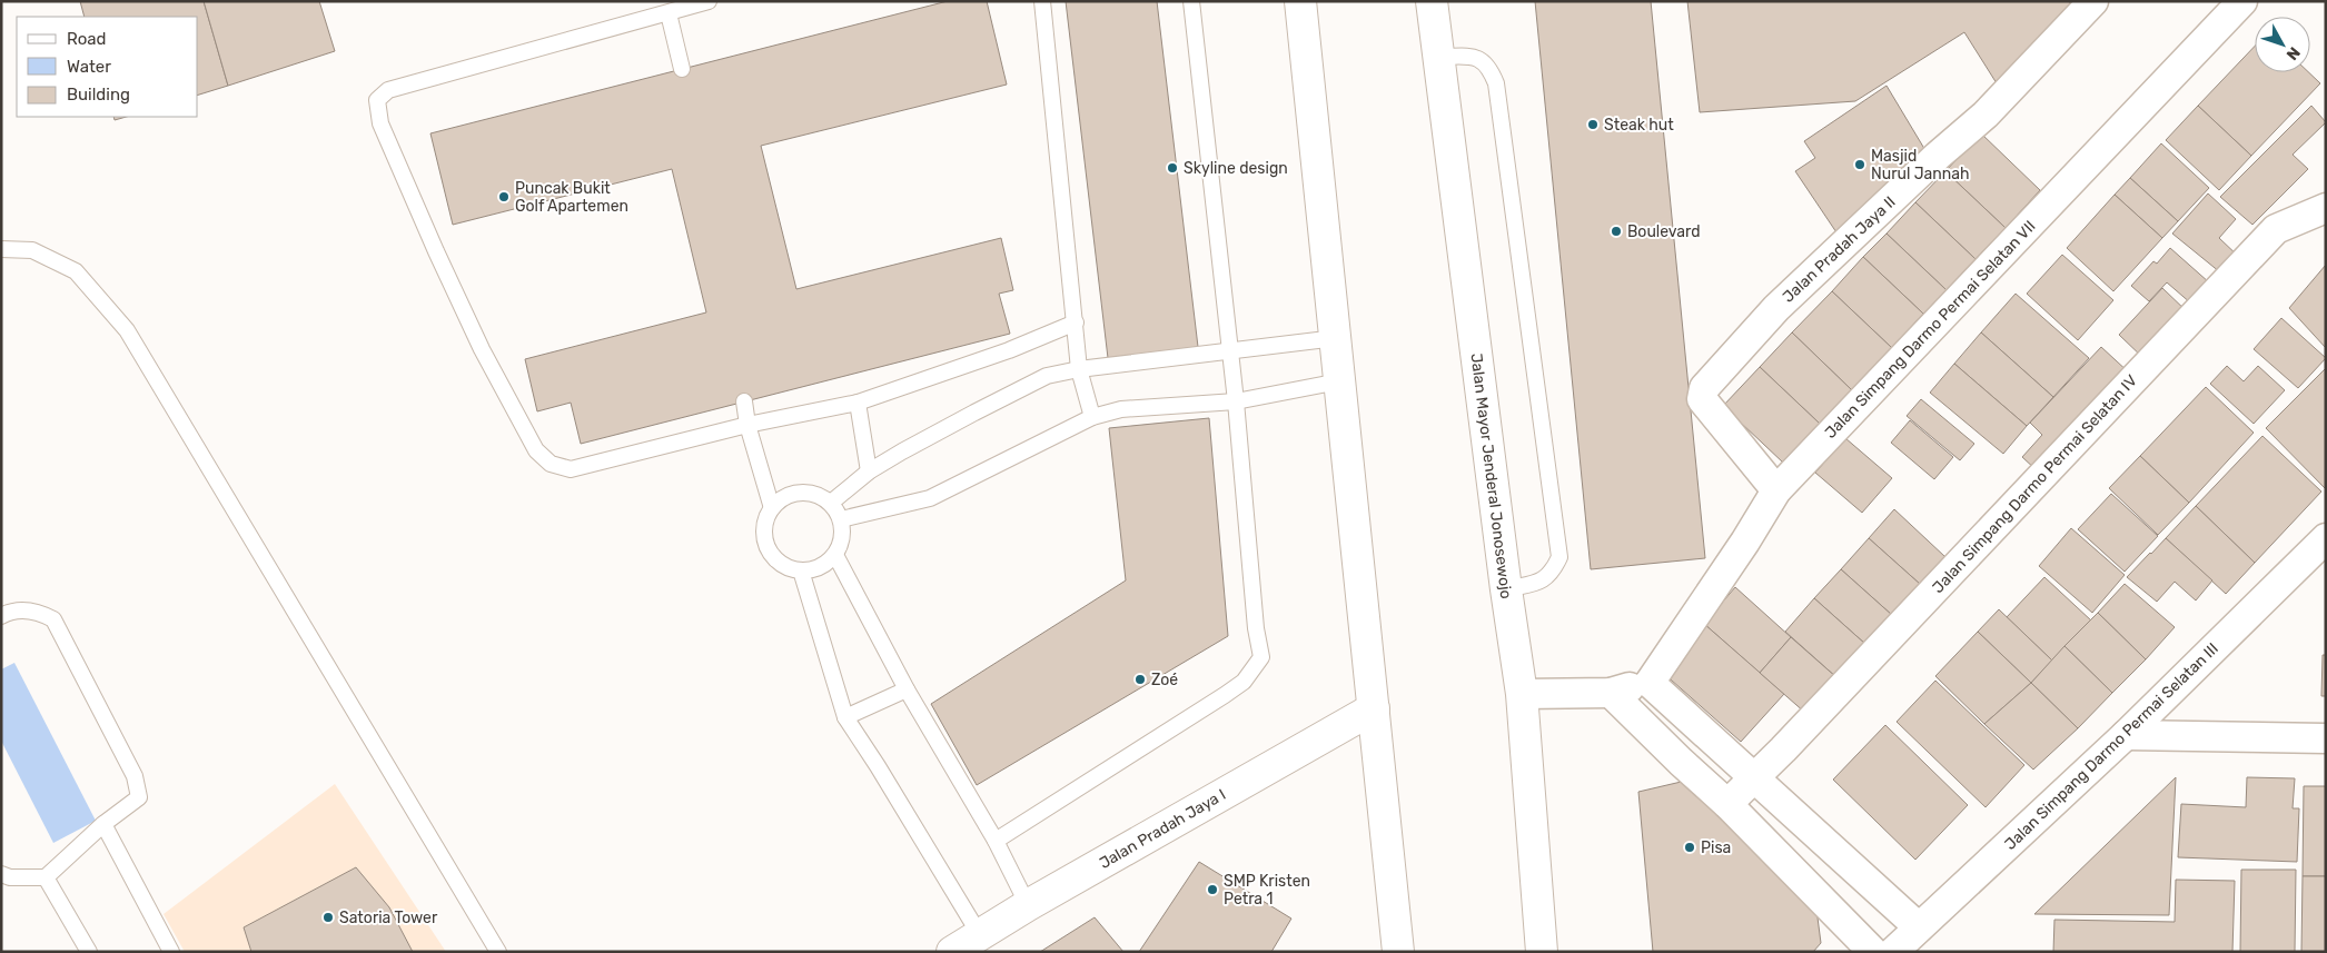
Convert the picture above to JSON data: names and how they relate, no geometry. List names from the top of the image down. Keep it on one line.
{"streets":{"main road":["Jalan Mayor Jenderal Jonosewojo","Jalan Pradah Jaya I"],"street":["Jalan Pradah Jaya II","Jalan Simpang Darmo Permai Selatan VII","Jalan Simpang Darmo Permai Selatan IV","Jalan Simpang Darmo Permai Selatan III"]},"crossings":[["Jalan Pradah Jaya II","Jalan Simpang Darmo Permai Selatan VII"]],"places":["Steak hut","Masjid Nurul Jannah","Skyline design","Puncak Bukit Golf Apartemen","Boulevard","Zoé","Pisa","SMP Kristen Petra 1","Satoria Tower"],"legend":["Road","Water","Building"],"north":"bottom right"}
